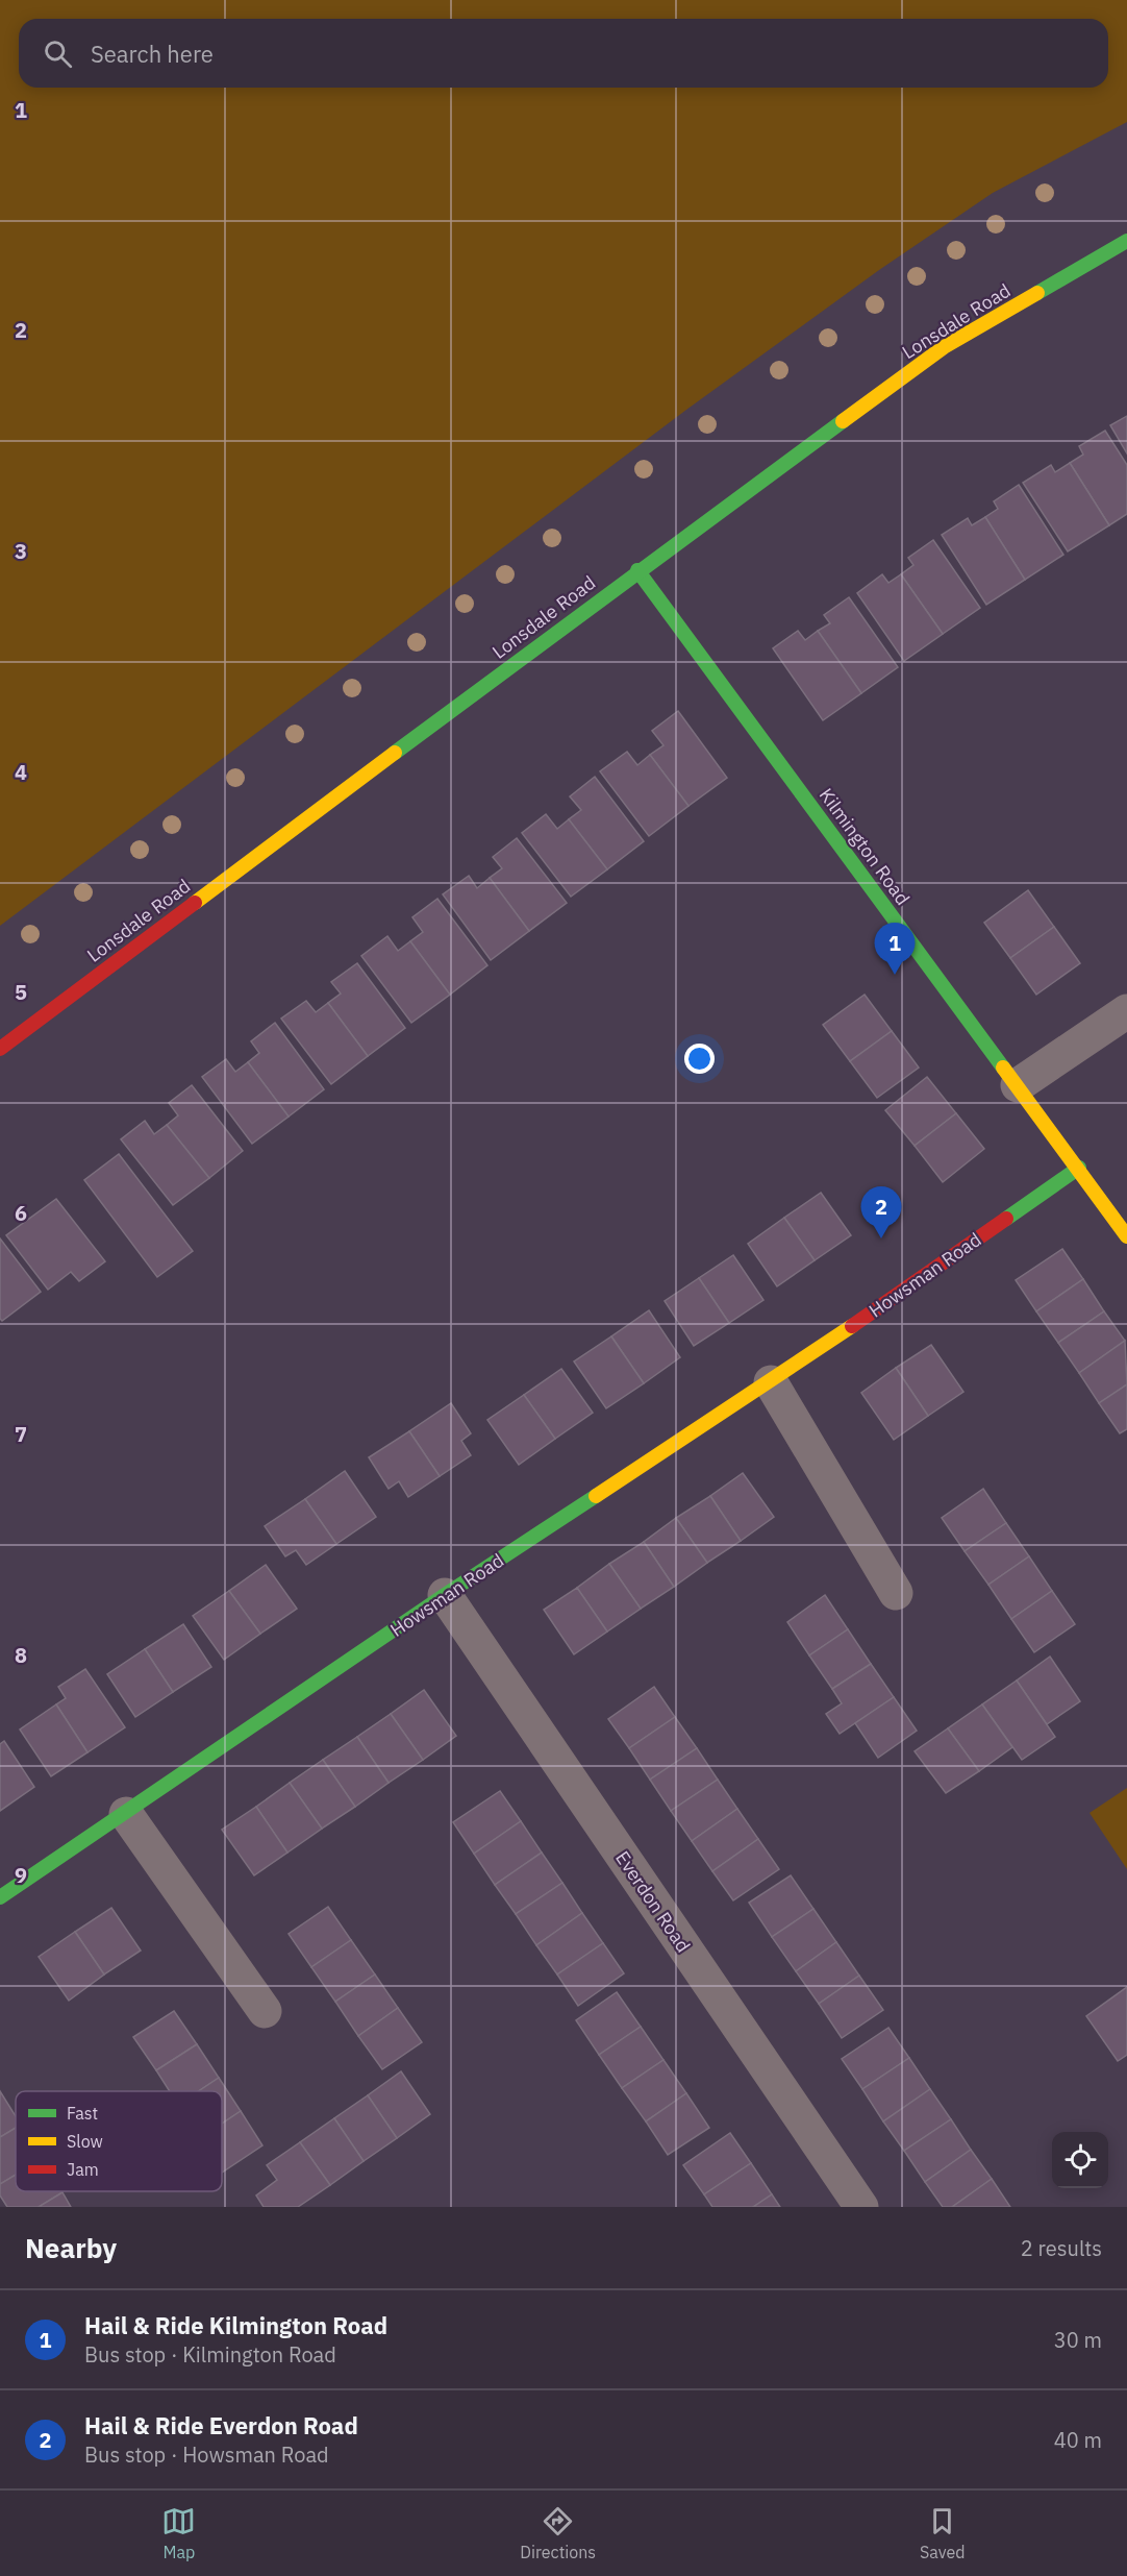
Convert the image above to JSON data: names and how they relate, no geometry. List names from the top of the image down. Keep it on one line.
{"streets":{"street":["Lonsdale Road","Kilmington Road","Howsman Road","Everdon Road"]},"crossings":[["Lonsdale Road","Kilmington Road"],["Kilmington Road","Howsman Road"],["Howsman Road","Everdon Road"]],"legend":["Fast","Slow","Jam"],"page":{"search":"Search here","pins":["1","2"],"heading":["Nearby","2 results"],"list":[{"mark":"1","name":"Hail & Ride Kilmington Road","note":"Bus stop · Kilmington Road","value":"30 m"},{"mark":"2","name":"Hail & Ride Everdon Road","note":"Bus stop · Howsman Road","value":"40 m"}],"nav":["Map","Directions","Saved"]},"grid":{"rows":["1","2","3","4","5","6","7","8","9"]}}
